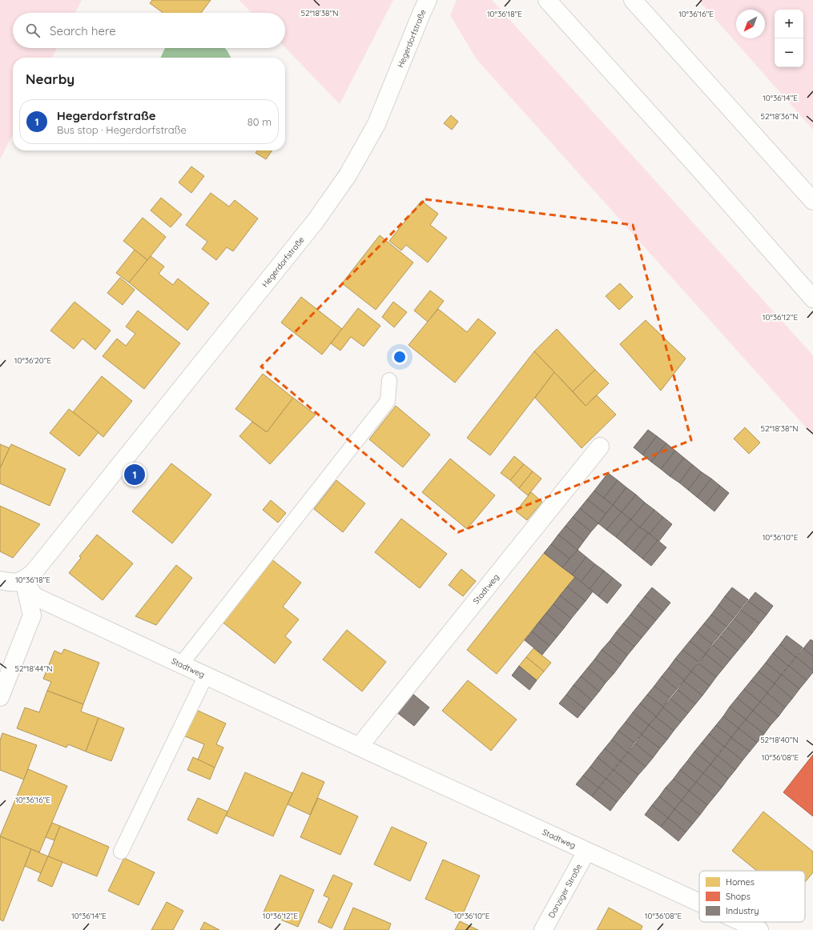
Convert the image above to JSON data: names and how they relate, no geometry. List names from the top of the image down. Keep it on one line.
{"streets":{"main road":["Hegerdorfstraße","Stadtweg","Danziger Straße"]},"crossings":[["Hegerdorfstraße","Stadtweg"],["Stadtweg","Danziger Straße"]],"legend":["Homes","Shops","Industry"],"north":"bottom left","page":{"map_buttons":["+","−"],"search":"Search here","heading":"Nearby","list":[{"mark":"1","name":"Hegerdorfstraße","note":"Bus stop · Hegerdorfstraße","value":"80 m"}],"pins":"1"},"coordinates":["52°18'38\"N","10°36'18\"E","10°36'16\"E","10°36'14\"E","52°18'36\"N","10°36'12\"E","10°36'20\"E","10°36'10\"E","52°18'44\"N","52°18'40\"N","10°36'08\"E"]}
